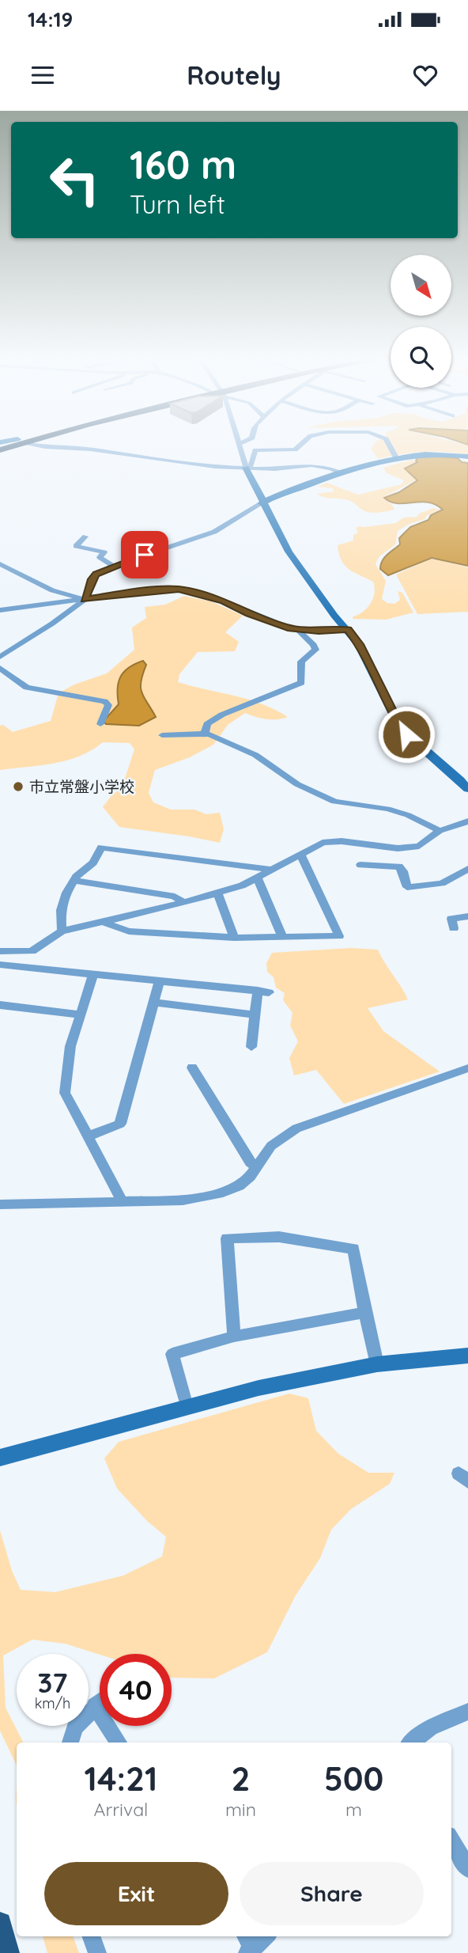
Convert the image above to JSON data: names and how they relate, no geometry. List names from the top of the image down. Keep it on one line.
{"places":["市立常盤小学校"],"north":"bottom right","page":{"status":"14:19","header":"Routely","turn":["160 m","Turn left"],"speed":"37 km/h","limit":"40","eta":["14:21","Arrival","2","min","500","m"],"buttons":["Exit","Share"]}}
